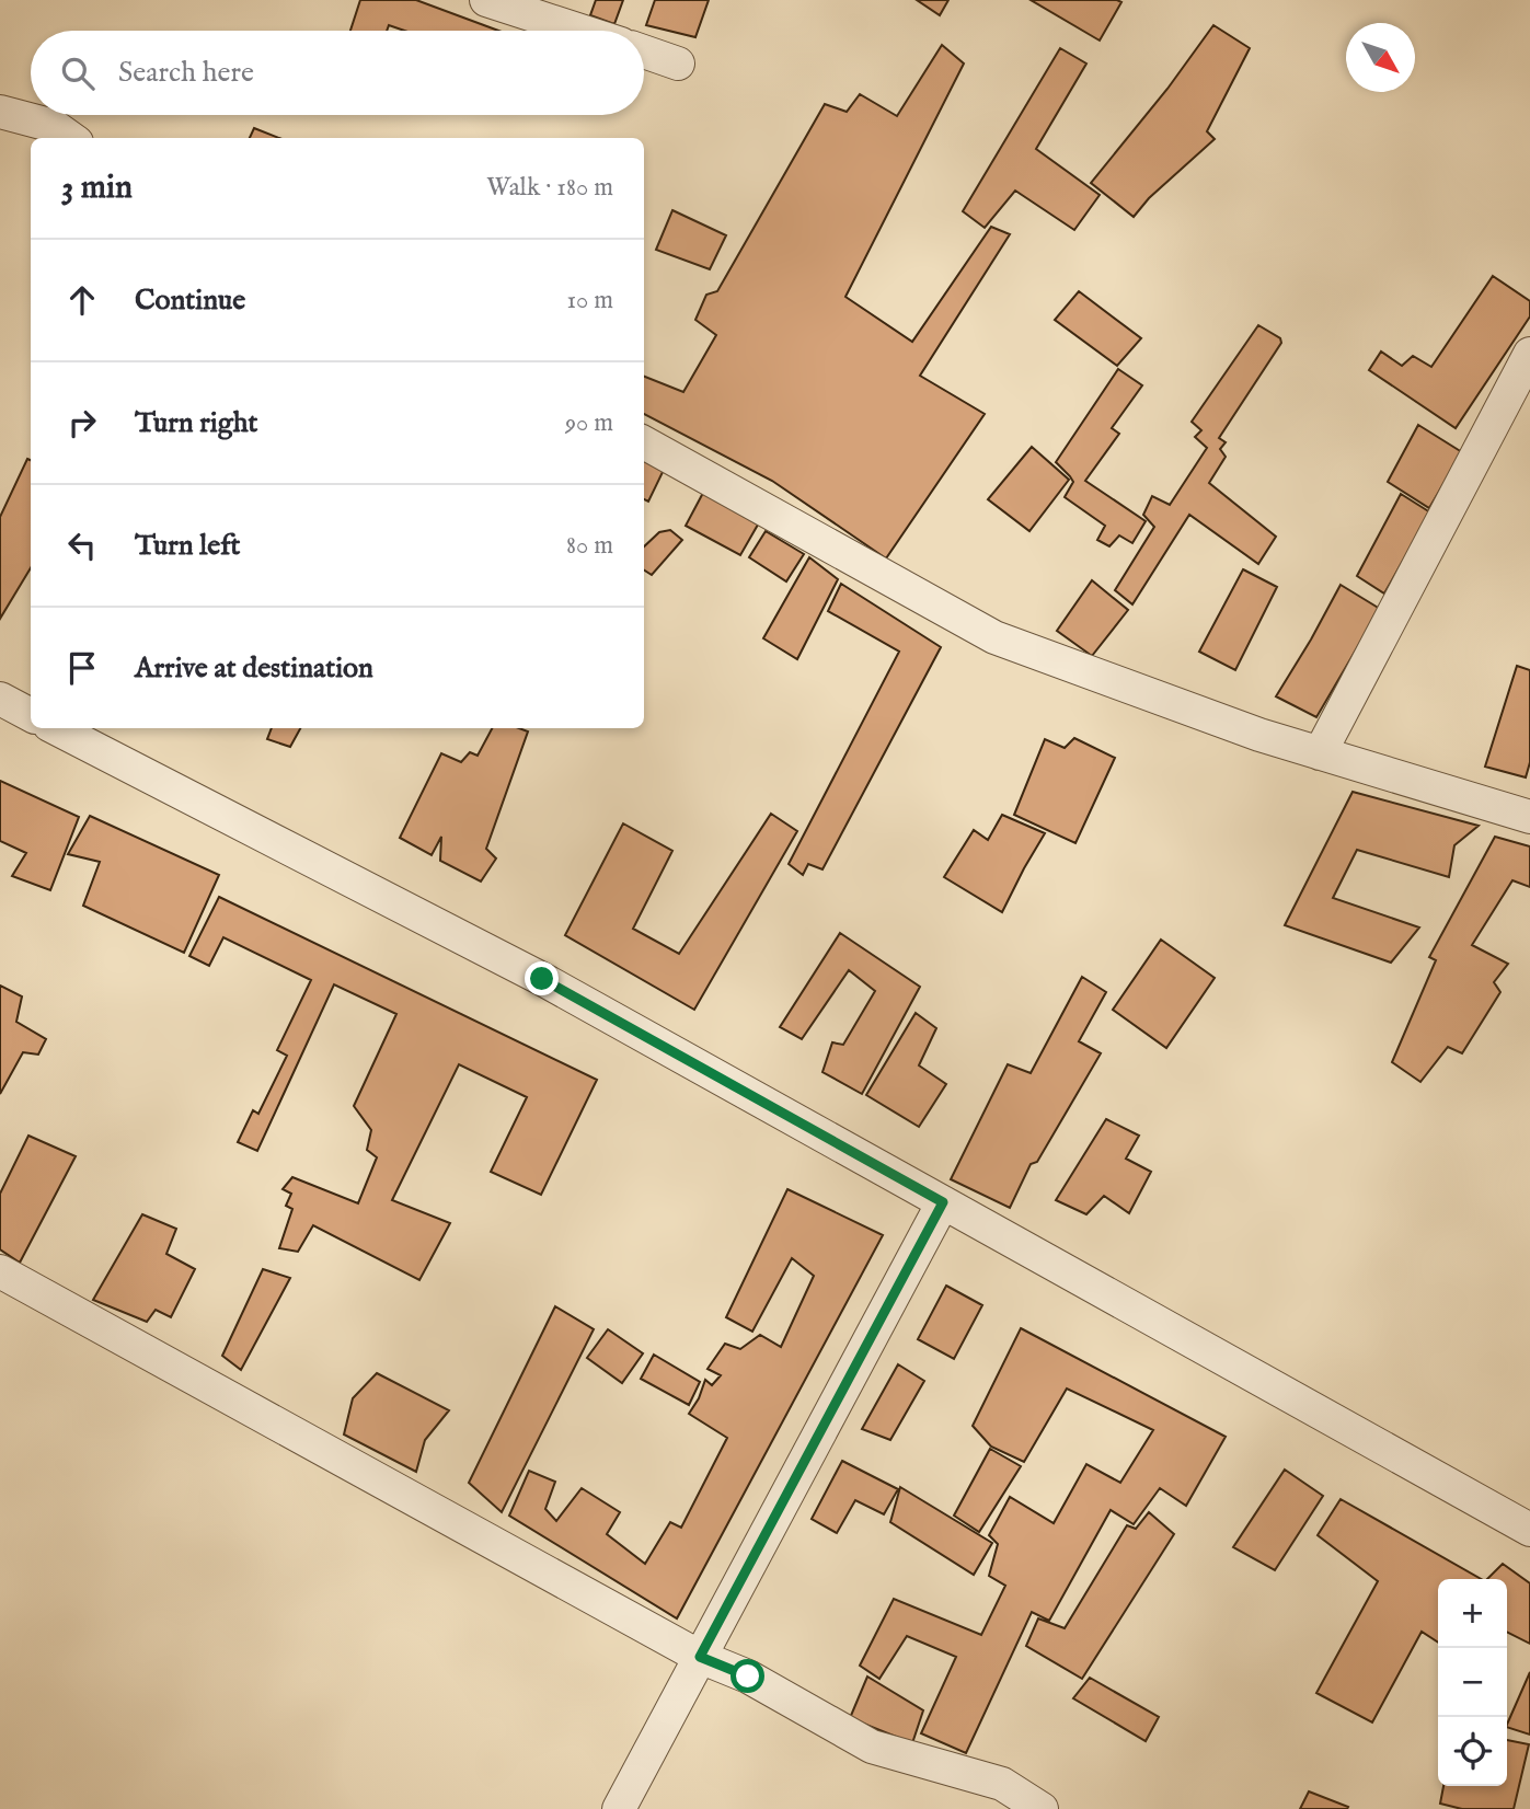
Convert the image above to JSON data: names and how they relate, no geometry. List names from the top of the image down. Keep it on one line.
{"north":"bottom right","page":{"search":"Search here","heading":["3 min","Walk · 180 m"],"list":[["Continue","10 m"],["Turn right","90 m"],["Turn left","80 m"],"Arrive at destination"],"map_buttons":["+","−"]}}
